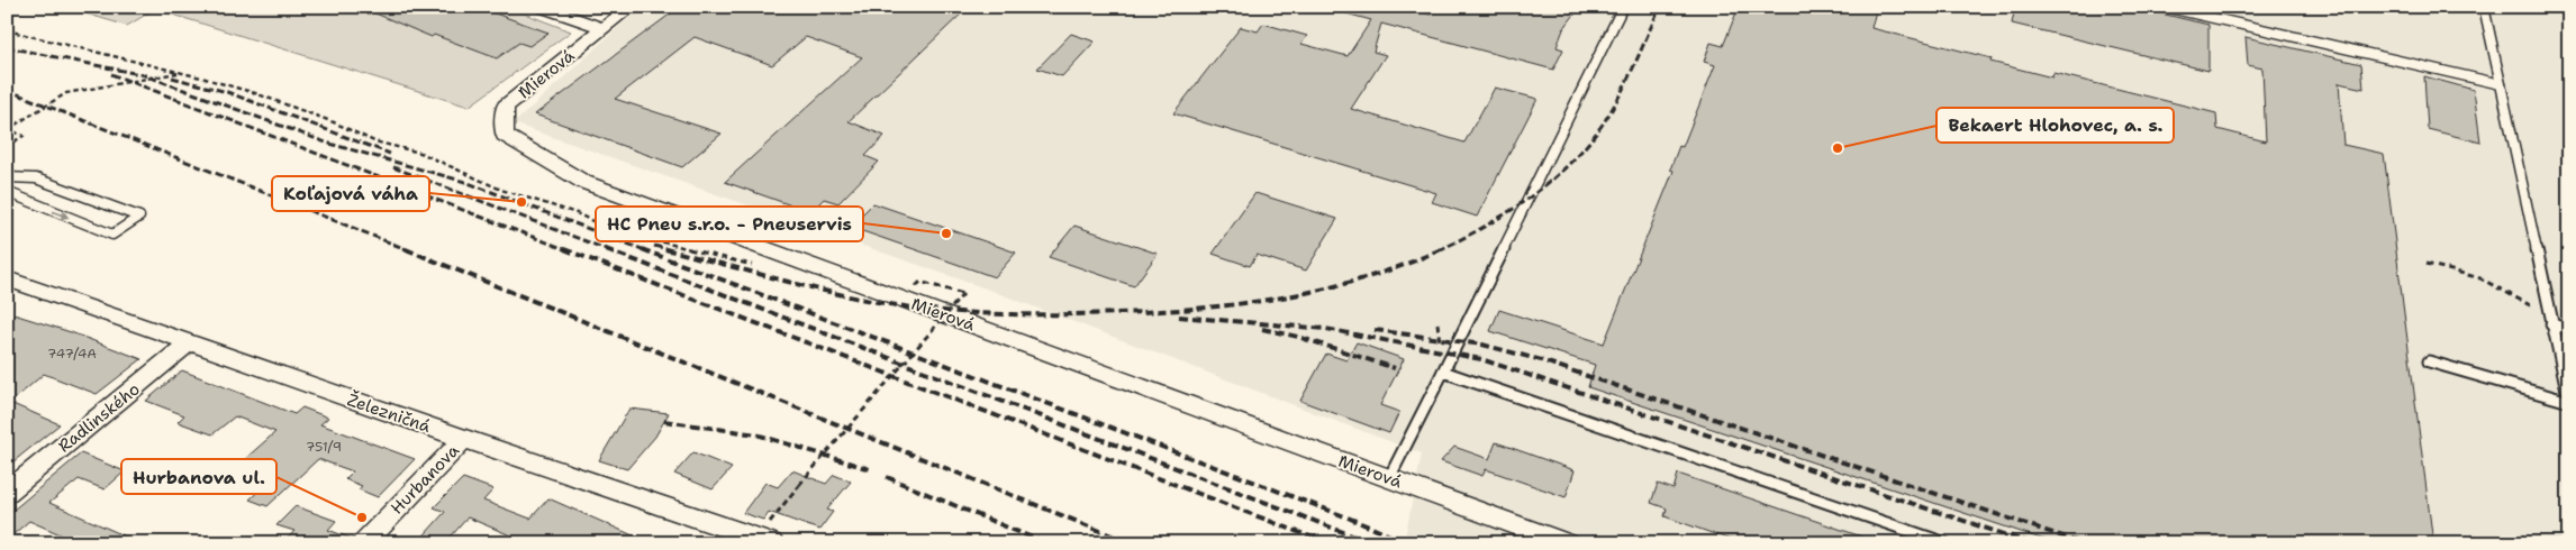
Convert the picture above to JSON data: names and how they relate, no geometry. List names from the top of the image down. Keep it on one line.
{"streets":{"street":["Mierová","Železničná","Radlinského","Hurbanova"]},"crossings":[["Železničná","Radlinského"],["Železničná","Hurbanova"]],"places":["Bekaert Hlohovec, a. s.","Koľajová váha","HC Pneu s.r.o. - Pneuservis","Hurbanova ul."],"house_numbers":["747/4A","751/9"]}
